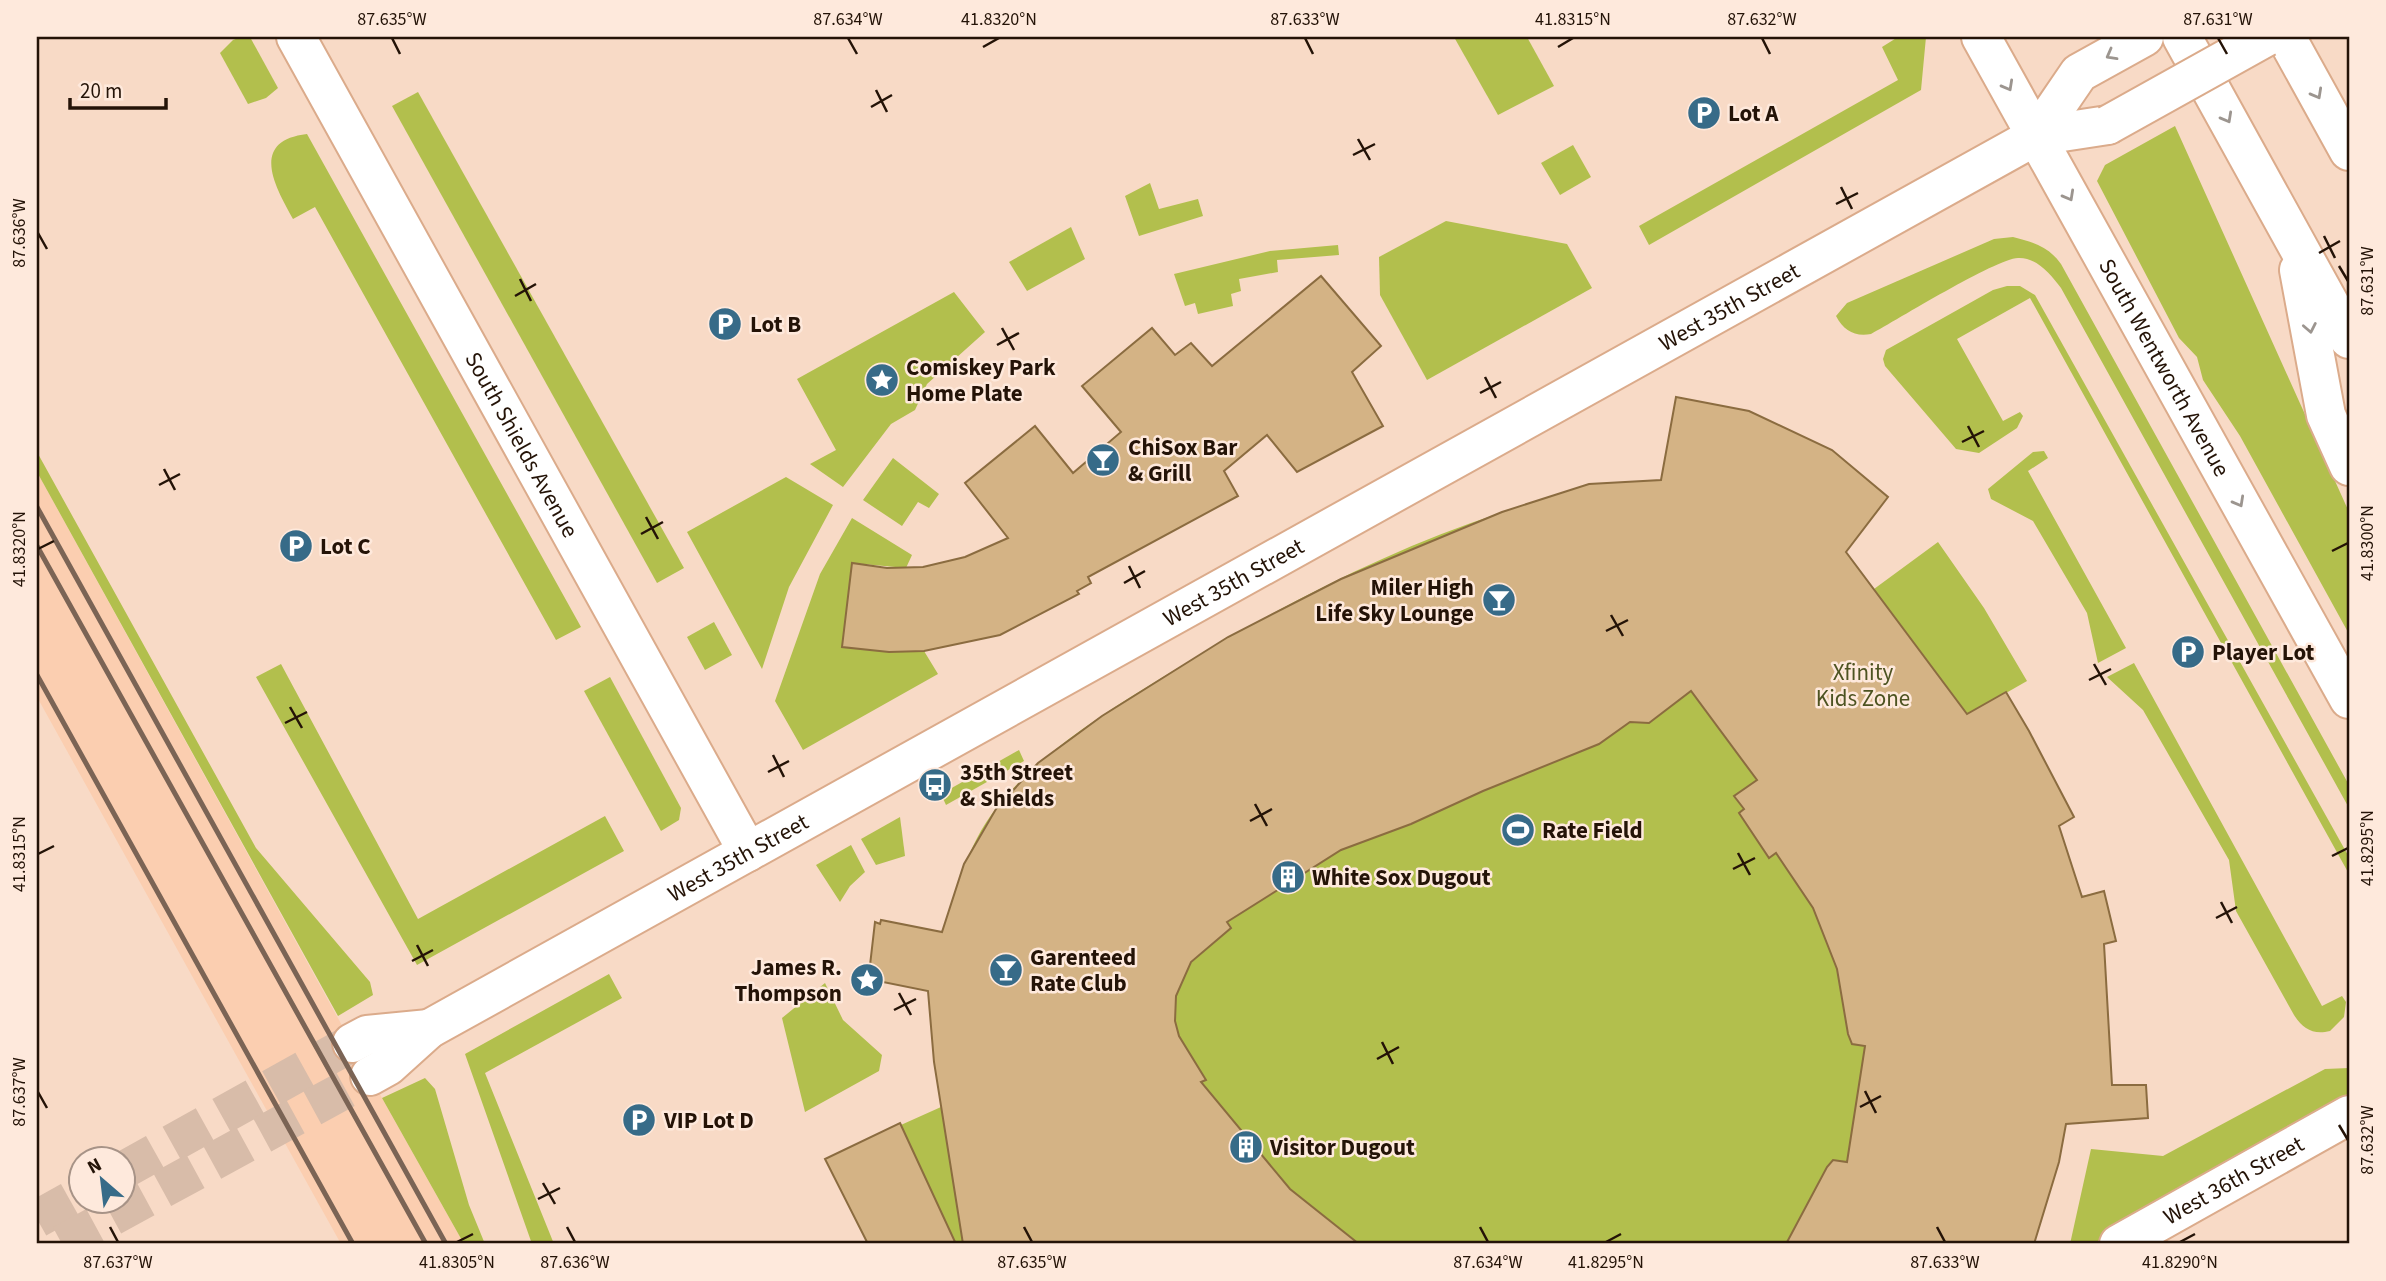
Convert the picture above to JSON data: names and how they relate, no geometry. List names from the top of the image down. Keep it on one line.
{"streets":{"main road":["West 35th Street","South Wentworth Avenue","South Shields Avenue","West 36th Street"]},"crossings":[["West 35th Street","South Wentworth Avenue"],["West 35th Street","South Shields Avenue"]],"parks":["Xfinity Kids Zone"],"places":{"parking":["Lot A","Lot B","Lot C","Player Lot","VIP Lot D"],"place":["Comiskey Park Home Plate","James R. Thompson"],"bar":["ChiSox Bar & Grill","Miler High Life Sky Lounge","Garenteed Rate Club"],"bus stop":["35th Street & Shields"],"sports":["Rate Field"],"building":["White Sox Dugout","Visitor Dugout"]},"scale_bar":"20 m","north":"top left","coordinates":["87.635°W","87.634°W","41.8320°N","87.633°W","41.8315°N","87.632°W","87.631°W","87.636°W","41.8300°N","41.8295°N","87.637°W","41.8305°N","41.8290°N"]}
